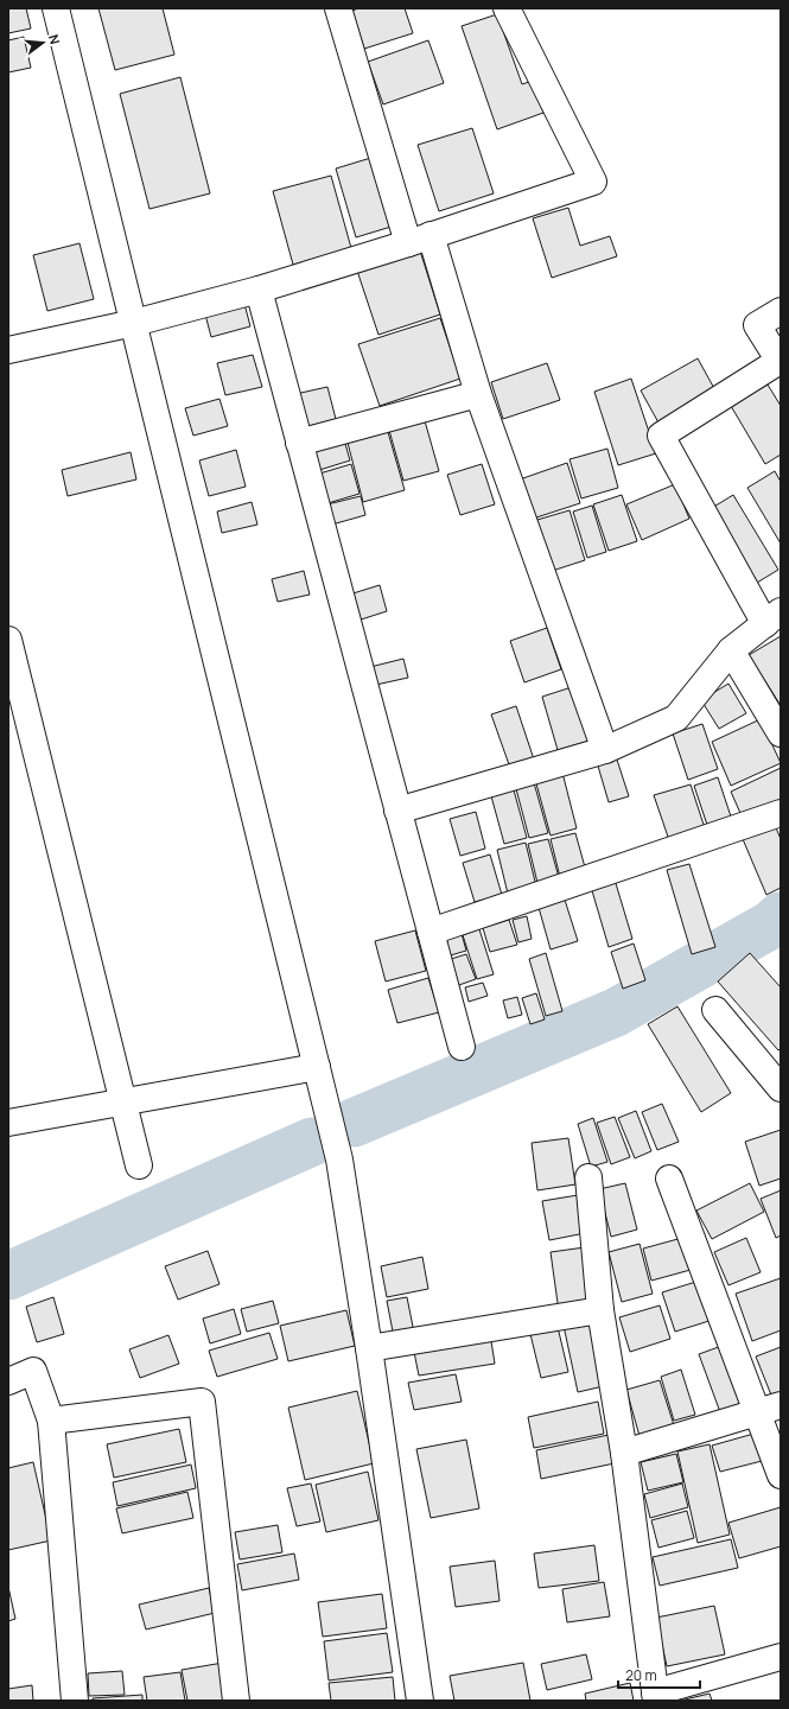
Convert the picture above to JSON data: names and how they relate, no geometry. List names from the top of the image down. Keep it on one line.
{"scale_bar":"20 m","north":"right"}
